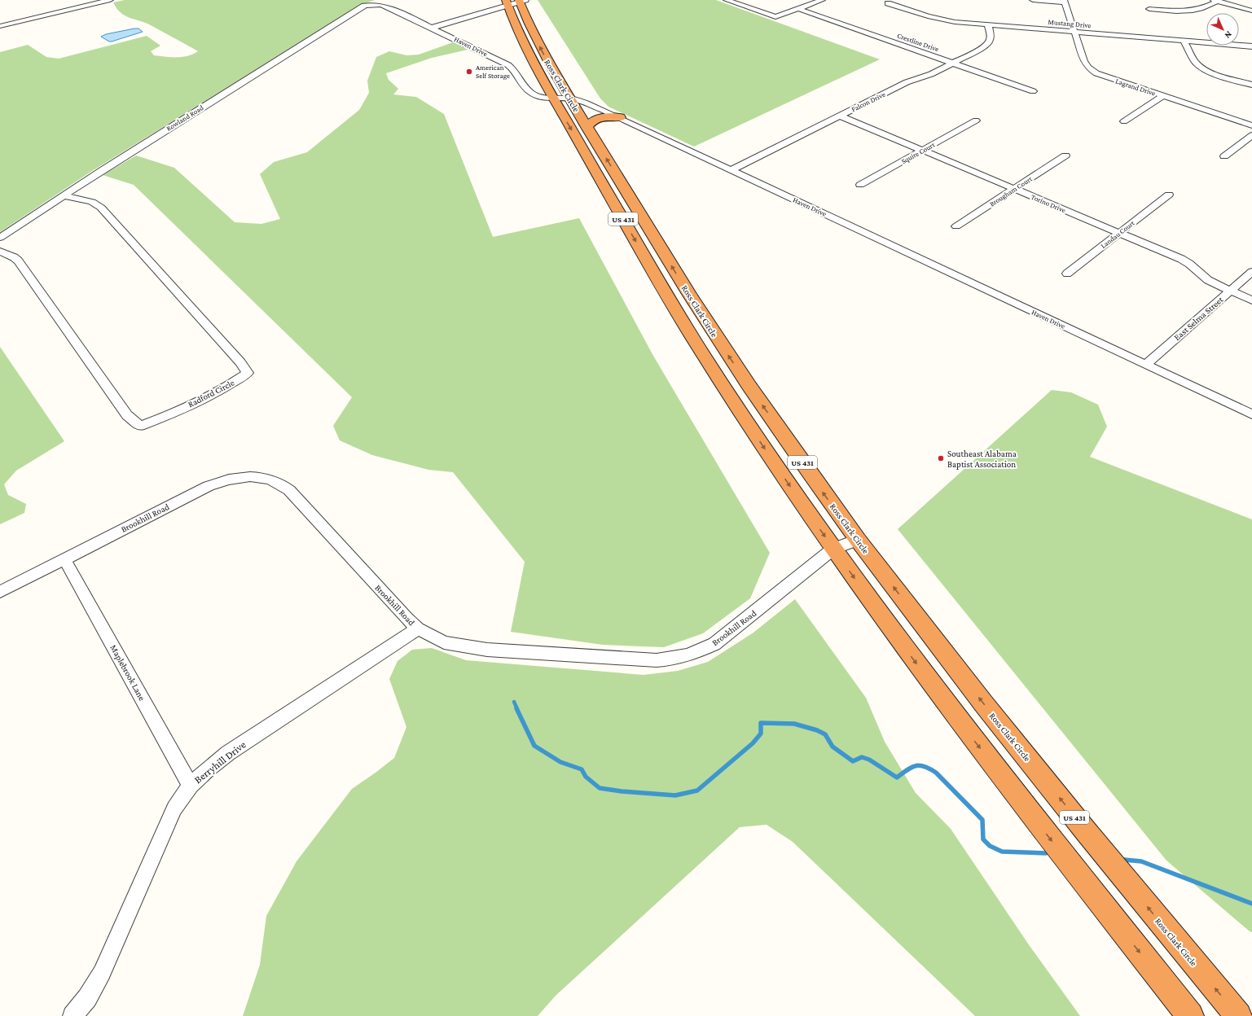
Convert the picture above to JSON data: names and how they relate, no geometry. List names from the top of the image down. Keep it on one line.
{"streets":{"highway":["Ross Clark Circle","US 431"],"street":["Mustang Drive","Crestline Drive","Haven Drive","Lagrand Drive","Falcon Drive","Rowland Road","Squire Court","Brougham Court","Torino Drive","Landau Court","East Selma Street","Radford Circle","Brookhill Road","Maplebrook Lane","Berryhill Drive"]},"crossings":[["Mustang Drive","Lagrand Drive"],["Mustang Drive","Falcon Drive"],["Crestline Drive","Falcon Drive"],["Haven Drive","Ross Clark Circle"],["Haven Drive","Falcon Drive"],["Haven Drive","Rowland Road"],["Haven Drive","East Selma Street"],["Ross Clark Circle","Brookhill Road"],["Falcon Drive","Torino Drive"],["Rowland Road","Radford Circle"],["Squire Court","Torino Drive"],["Brougham Court","Torino Drive"],["Torino Drive","Landau Court"],["Torino Drive","East Selma Street"],["Brookhill Road","Maplebrook Lane"],["Brookhill Road","Berryhill Drive"],["Maplebrook Lane","Berryhill Drive"]],"places":["American Self Storage","Southeast Alabama Baptist Association"],"north":"bottom right"}
